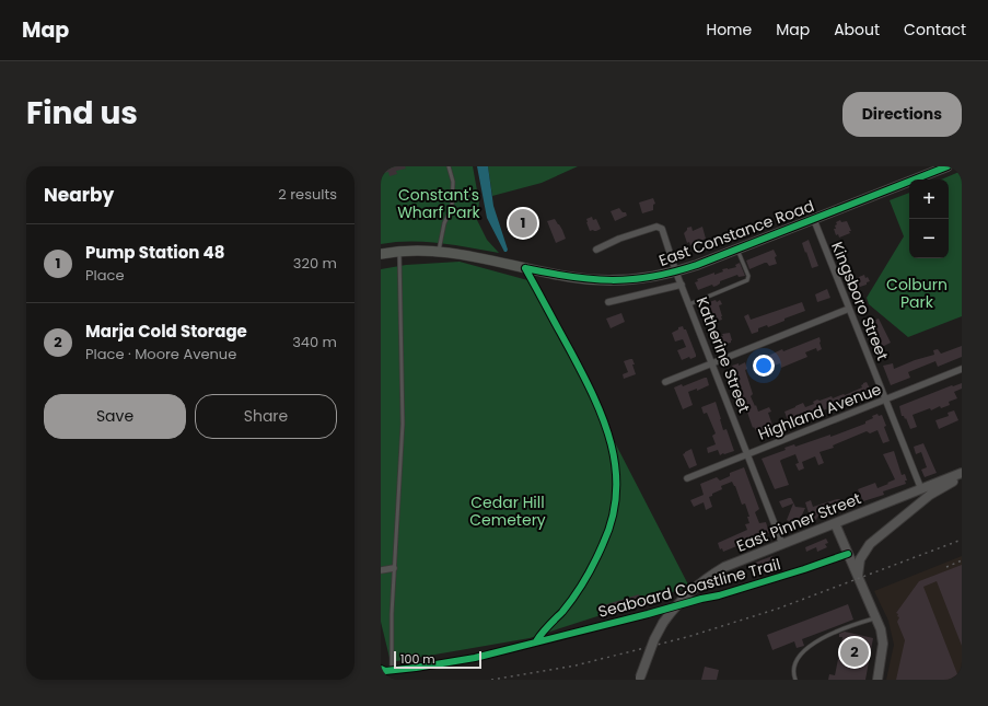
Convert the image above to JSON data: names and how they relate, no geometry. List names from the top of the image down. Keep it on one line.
{"streets":{"main road":["East Constance Road","East Pinner Street"],"street":["Kingsboro Street","Katherine Street","Highland Avenue"],"cycle path":["Seaboard Coastline Trail"]},"crossings":[["East Constance Road","Kingsboro Street"],["East Constance Road","Katherine Street"],["Kingsboro Street","Highland Avenue"],["Kingsboro Street","East Pinner Street"],["Katherine Street","Highland Avenue"],["Katherine Street","East Pinner Street"]],"parks":["Constant's Wharf Park","Colburn Park","Cedar Hill Cemetery"],"scale_bar":"100 m","page":{"header":"Map","nav":["Home","Map","About","Contact"],"title":"Find us","buttons":["Directions",["Save","Share"]],"heading":["Nearby","2 results"],"map_buttons":["+","−"],"pins":["1","2"],"list":[{"mark":"1","name":"Pump Station 48","note":"Place","value":"320 m"},{"mark":"2","name":"Marja Cold Storage","note":"Place · Moore Avenue","value":"340 m"}],"scale":"100 m"}}
